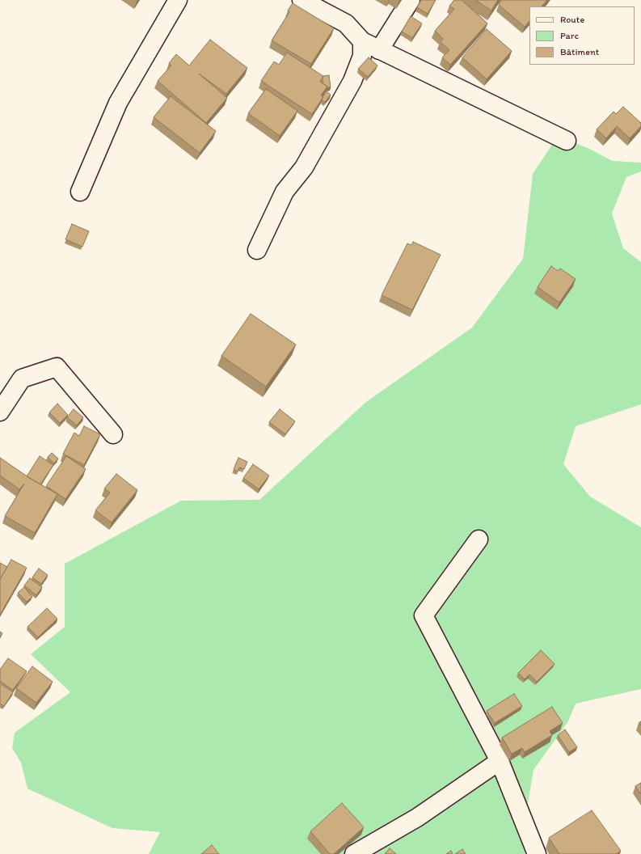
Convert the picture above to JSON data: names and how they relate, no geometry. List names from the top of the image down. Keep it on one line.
{"legend":["Route","Parc","Bâtiment"]}
